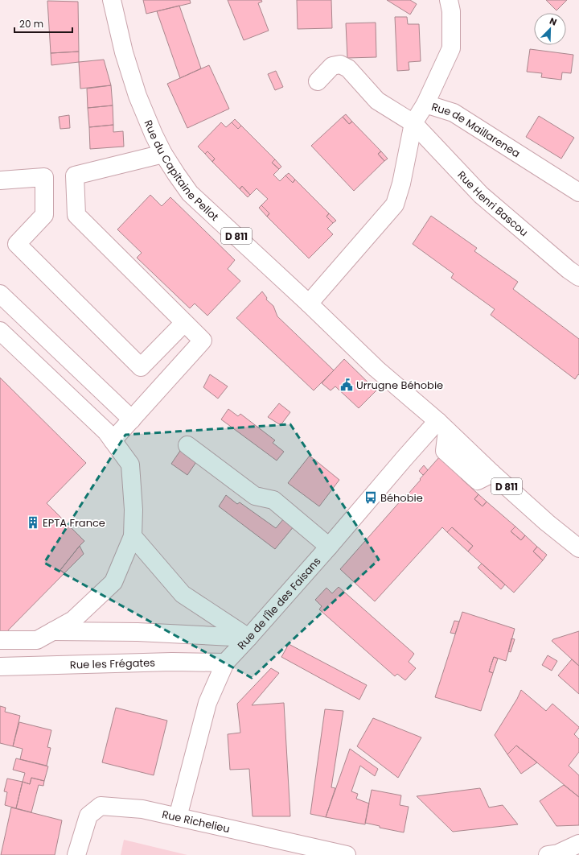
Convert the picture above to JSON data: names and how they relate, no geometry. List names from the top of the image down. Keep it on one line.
{"streets":{"street":["Rue de Maillarenea","Rue du Capitaine Pellot","Rue Henri Bascou","D 811","Rue de l'Île des Faisans","Rue les Frégates","Rue Richelieu"]},"crossings":[["Rue de Maillarenea","Rue du Capitaine Pellot"],["Rue de Maillarenea","Rue Henri Bascou"],["Rue du Capitaine Pellot","D 811"],["Rue du Capitaine Pellot","Rue de l'Île des Faisans"],["D 811","Rue de l'Île des Faisans"],["Rue de l'Île des Faisans","Rue les Frégates"],["Rue de l'Île des Faisans","Rue Richelieu"]],"places":{"public building":["Urrugne Béhobie"],"bus stop":["Béhobie"],"building":["EPTA France"]},"scale_bar":"20 m","north":"top right"}
